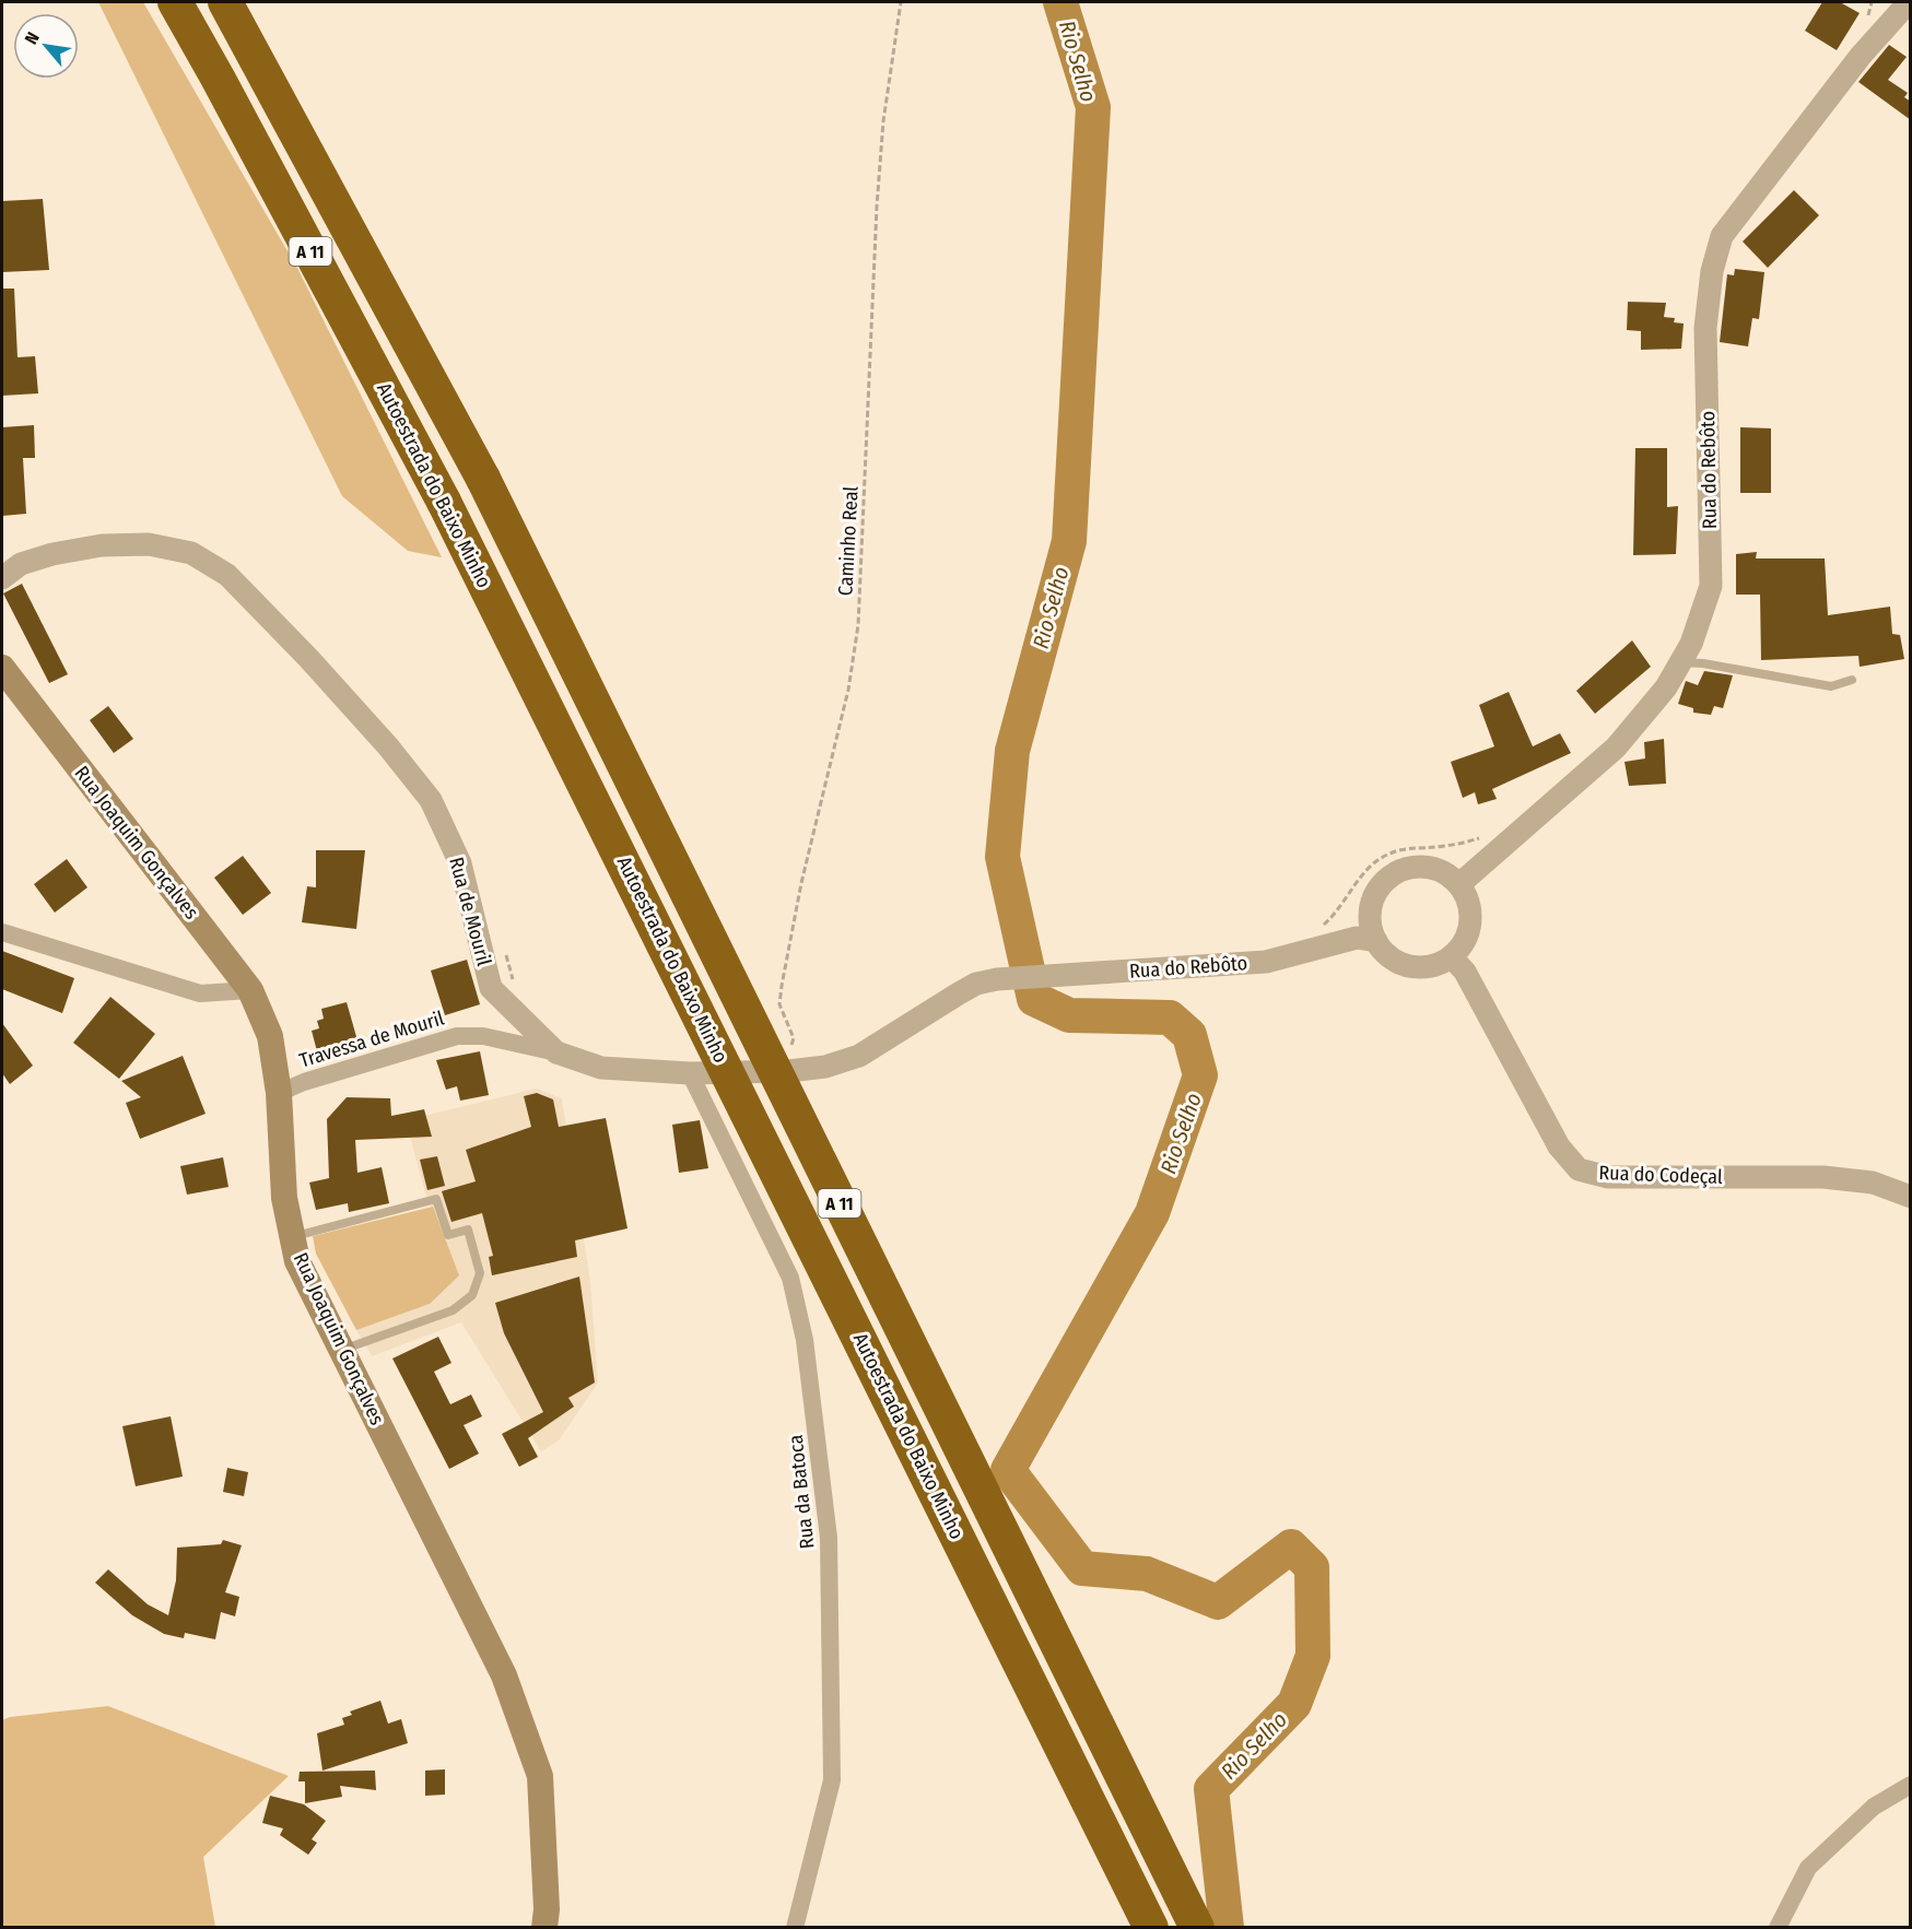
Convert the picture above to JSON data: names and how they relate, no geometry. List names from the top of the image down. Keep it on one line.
{"streets":{"highway":["A 11","Autoestrada do Baixo Minho"],"main road":["Rua Joaquim Gonçalves"],"street":["Rua do Rebôto","Rua de Mouril","Travessa de Mouril","Rua do Codeçal","Rua da Batoca"],"path":["Caminho Real"]},"crossings":[["Rua do Rebôto","Rua de Mouril"],["Rua do Rebôto","Rua do Codeçal"],["Caminho Real","Rua de Mouril"],["Rua Joaquim Gonçalves","Travessa de Mouril"],["Rua de Mouril","Travessa de Mouril"],["Rua de Mouril","Rua da Batoca"]],"water":["Rio Selho"],"north":"top left"}
